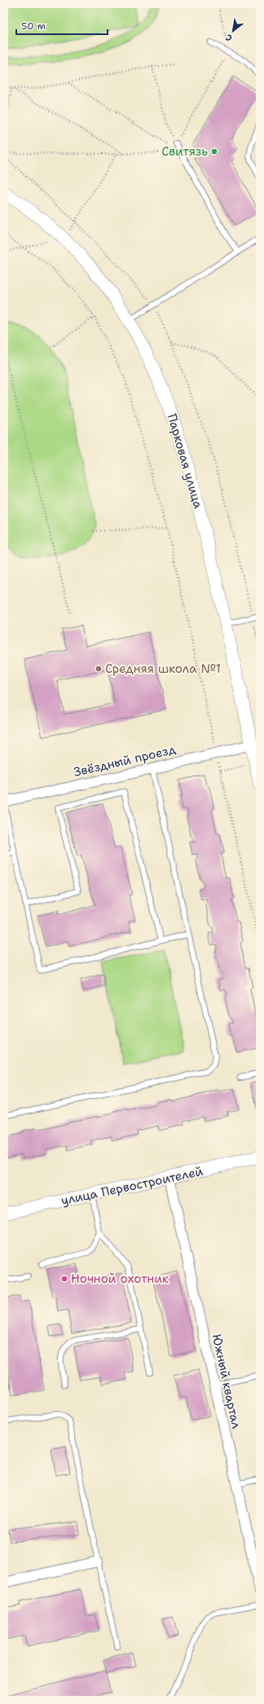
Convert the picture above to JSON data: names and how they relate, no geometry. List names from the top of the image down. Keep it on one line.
{"streets":{"street":["Парковая улица","Звёздный проезд","улица Первостроителей","Южный квартал"]},"crossings":[["Парковая улица","Звёздный проезд"],["улица Первостроителей","Южный квартал"]],"places":["Свитязь","Средняя школа №1","Ночной охотник"],"scale_bar":"50 m","north":"bottom left"}
